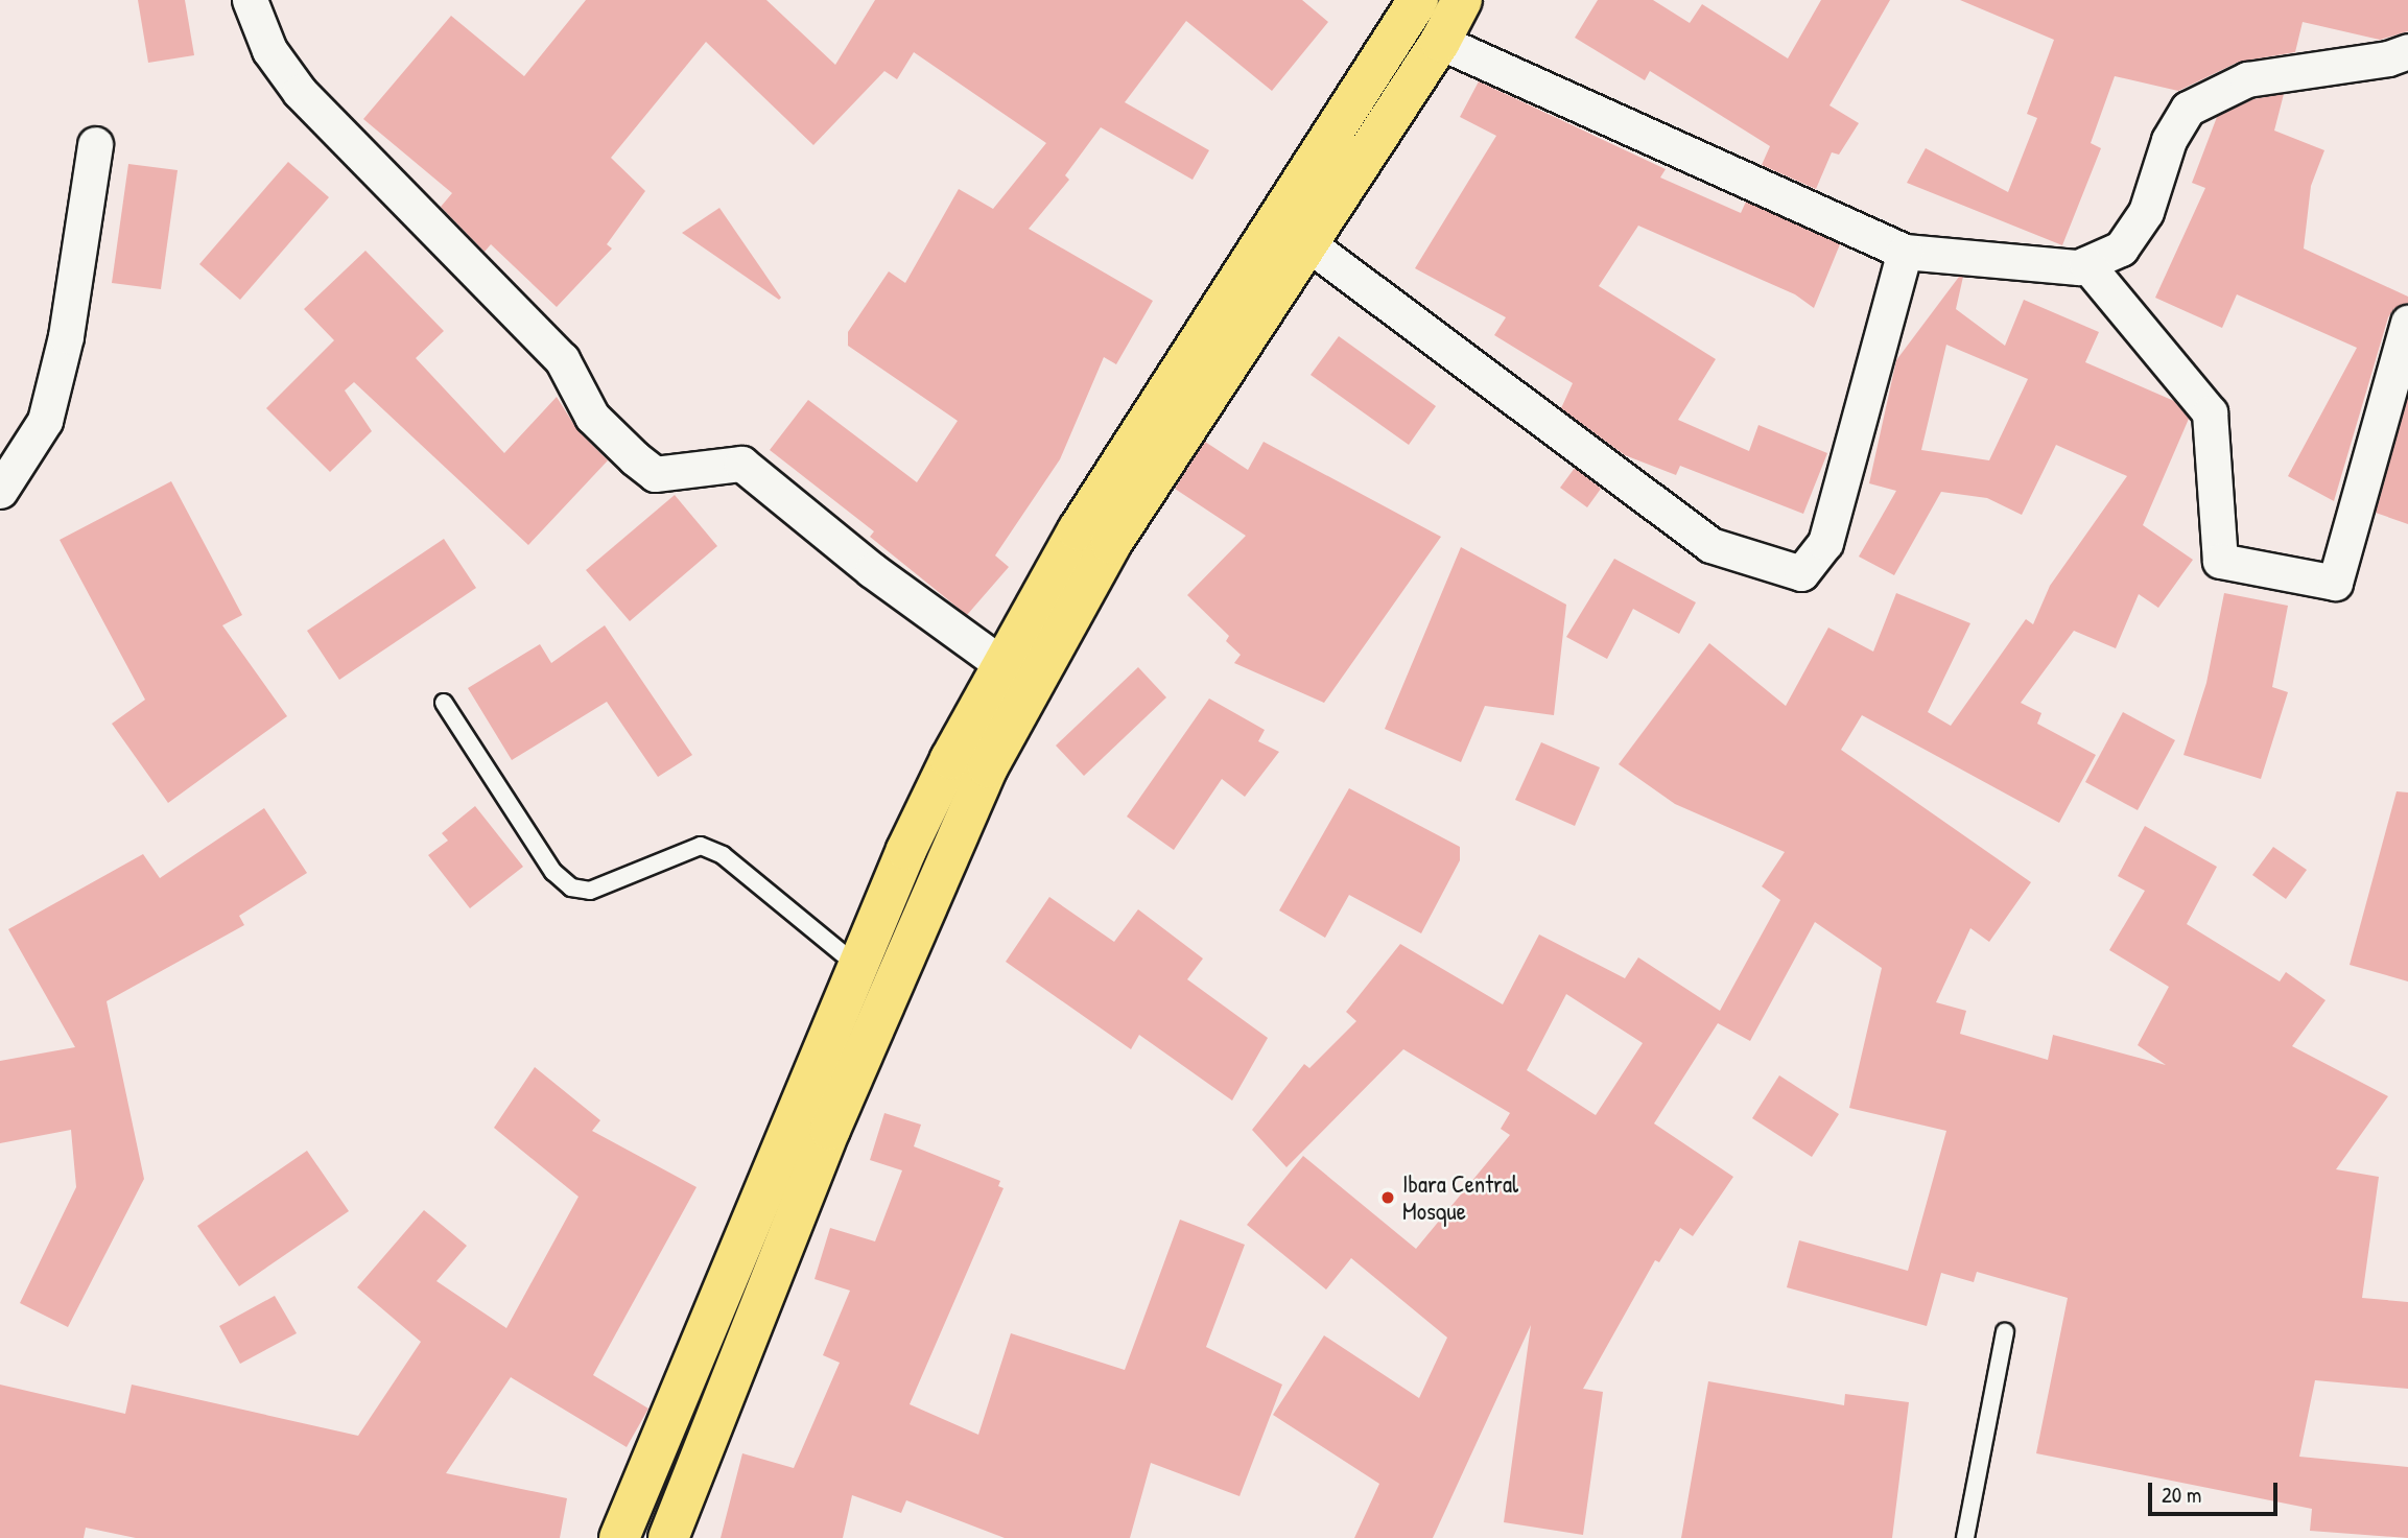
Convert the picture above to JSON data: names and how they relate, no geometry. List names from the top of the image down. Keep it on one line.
{"places":["Ibara Central Mosque"],"scale_bar":"20 m"}
